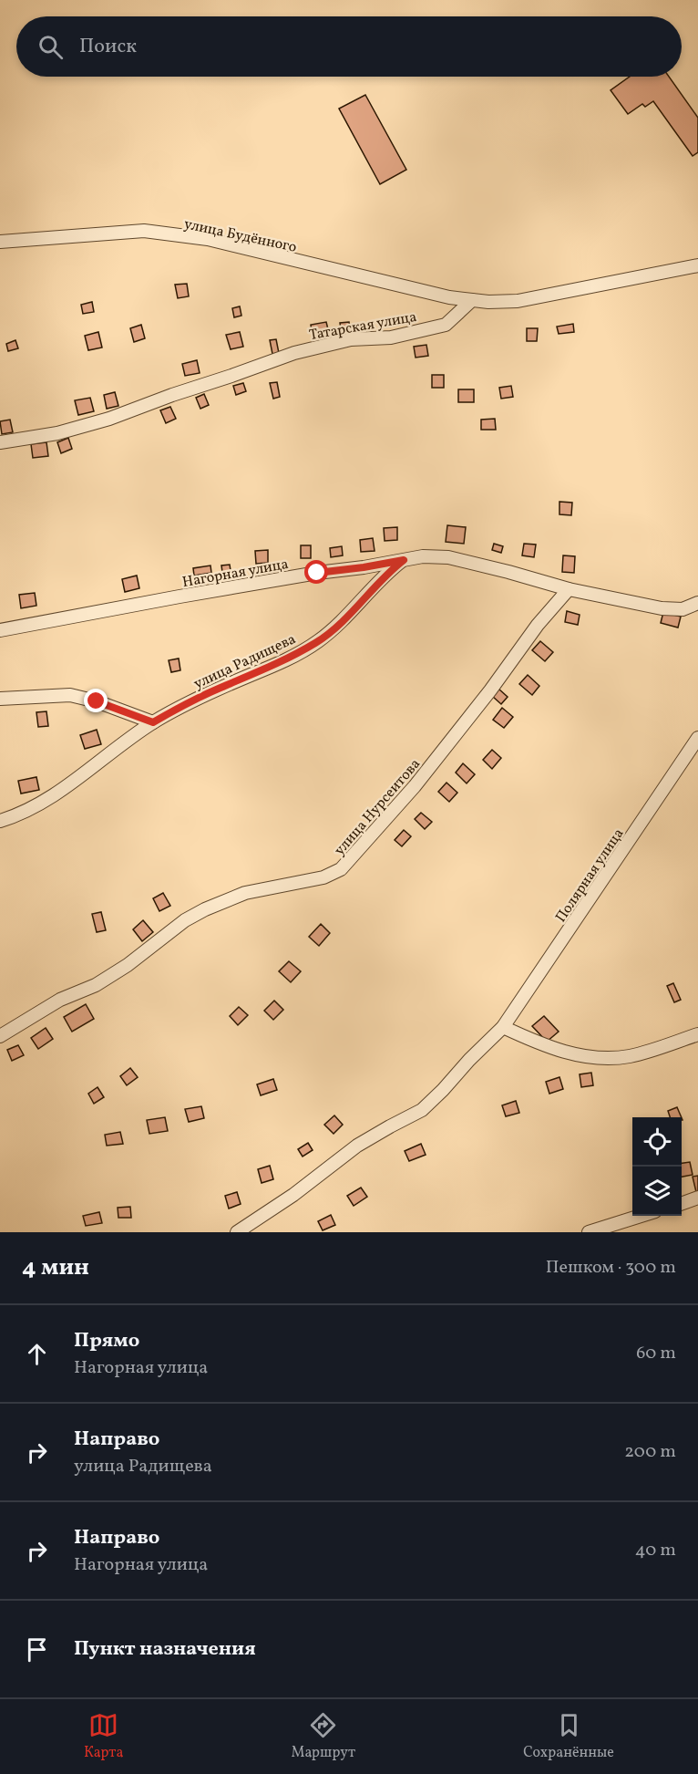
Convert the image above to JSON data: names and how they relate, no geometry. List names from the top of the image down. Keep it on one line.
{"streets":{"street":["улица Будённого","Татарская улица","Нагорная улица","улица Радищева","улица Нурсеитова","Полярная улица"]},"crossings":[["улица Будённого","Татарская улица"],["Нагорная улица","улица Радищева"],["Нагорная улица","улица Нурсеитова"]],"page":{"search":"Поиск","heading":["4 мин","Пешком · 300 m"],"list":[["Прямо","Нагорная улица","60 m"],["Направо","улица Радищева","200 m"],["Направо","Нагорная улица","40 m"],"Пункт назначения"],"nav":["Карта","Маршрут","Сохранённые"]}}
